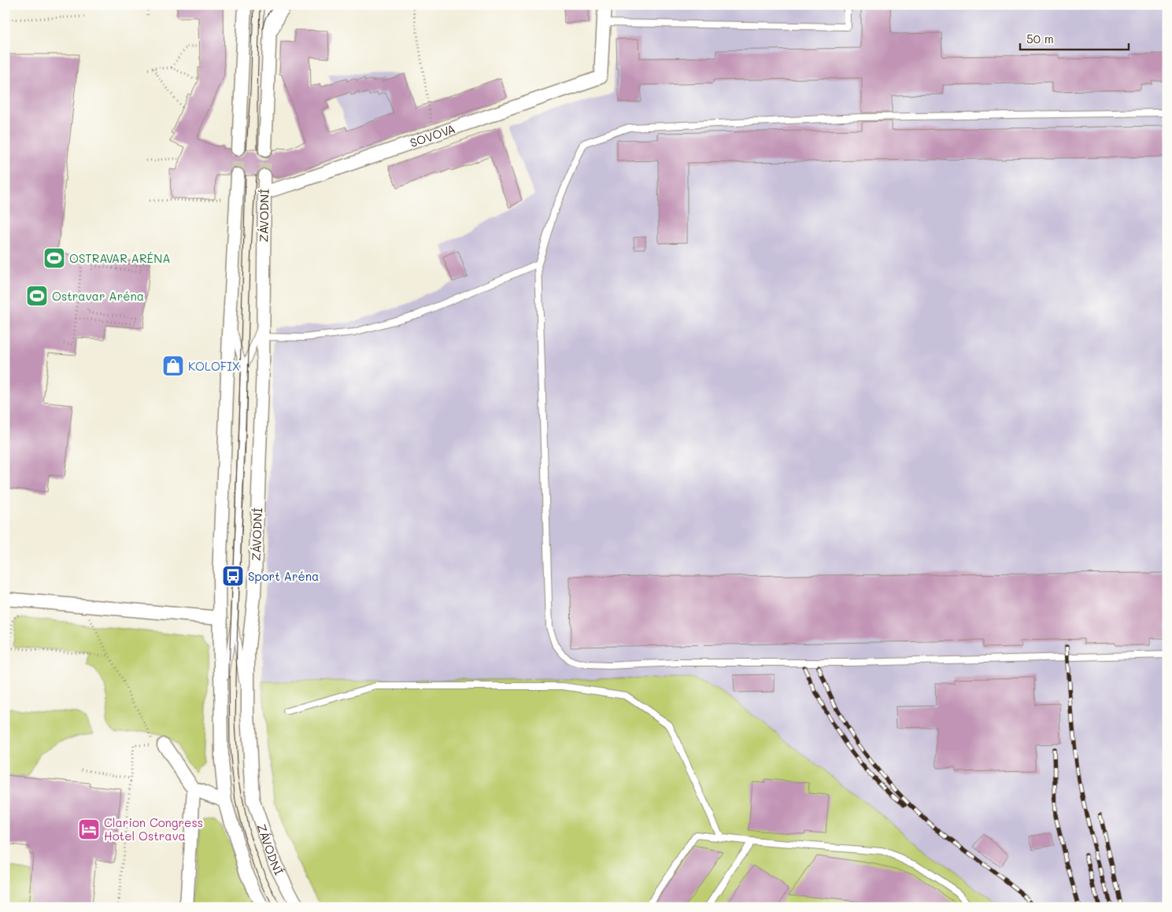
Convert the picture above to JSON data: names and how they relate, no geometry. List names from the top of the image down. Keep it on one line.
{"streets":{"street":["SOVOVA","ZÁVODNÍ"]},"crossings":[["SOVOVA","ZÁVODNÍ"]],"places":{"sports":["OSTRAVAR ARÉNA","Ostravar Aréna"],"shop":["KOLOFIX"],"bus stop":["Sport Aréna"],"hotel":["Clarion Congress Hotel Ostrava"]},"scale_bar":"50 m"}
